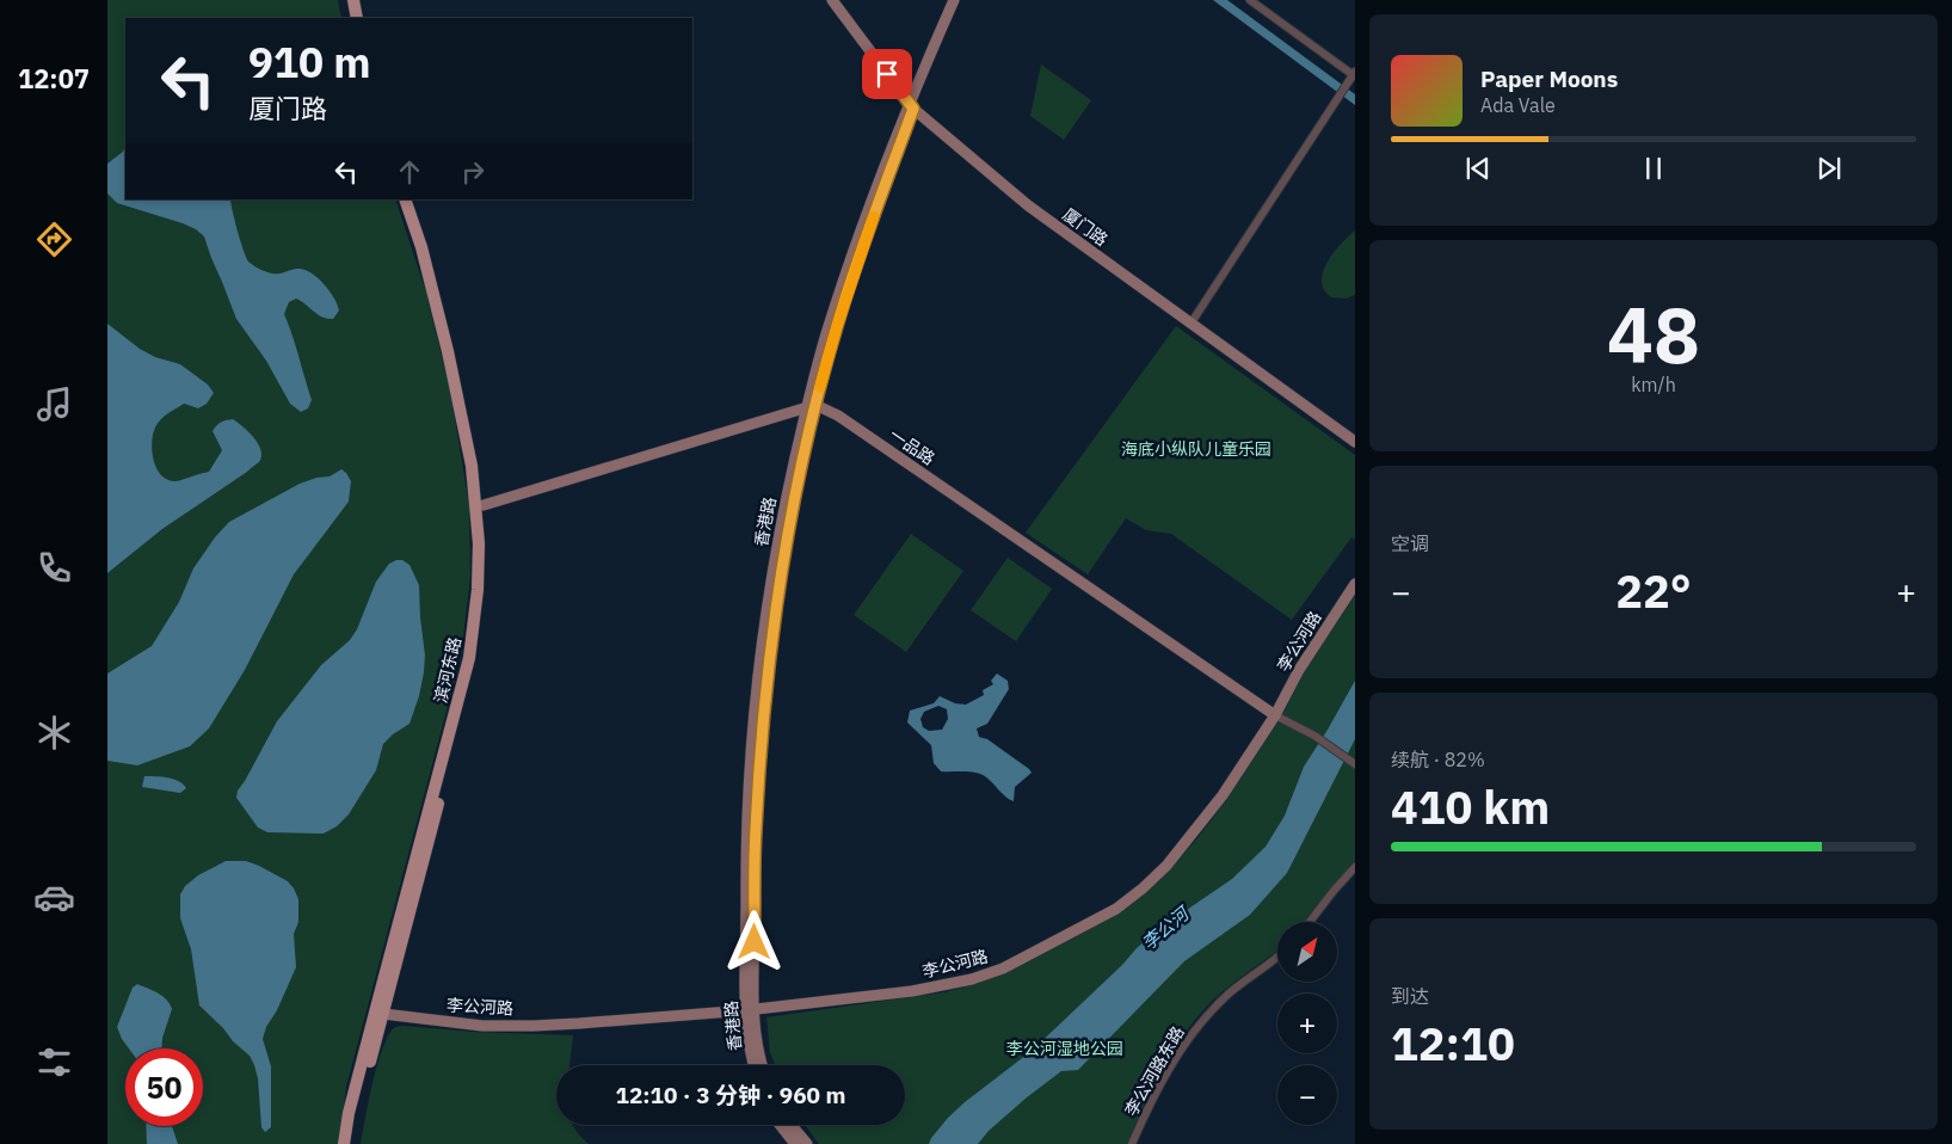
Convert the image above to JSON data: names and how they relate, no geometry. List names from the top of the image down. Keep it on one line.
{"streets":{"main road":["滨河东路"],"street":["厦门路","一品路","香港路","李公河路","李公河路东路"]},"crossings":[["厦门路","香港路"],["一品路","香港路"],["一品路","李公河路"],["香港路","李公河路"],["李公河路","滨河东路"]],"water":["李公河"],"parks":["海底小纵队儿童乐园","李公河湿地公园"],"north":"top right","page":{"tabs":"12:07","turn":["910 m","厦门路"],"song":["Paper Moons","Ada Vale"],"tile":[["48","km/h"],"空调",["续航 · 82%","410 km"],["到达","12:10"]],"heat":["−","22°","+"],"map_buttons":["+","−"],"limit":"50","trip":"12:10 · 3 分钟 · 960 m"}}
